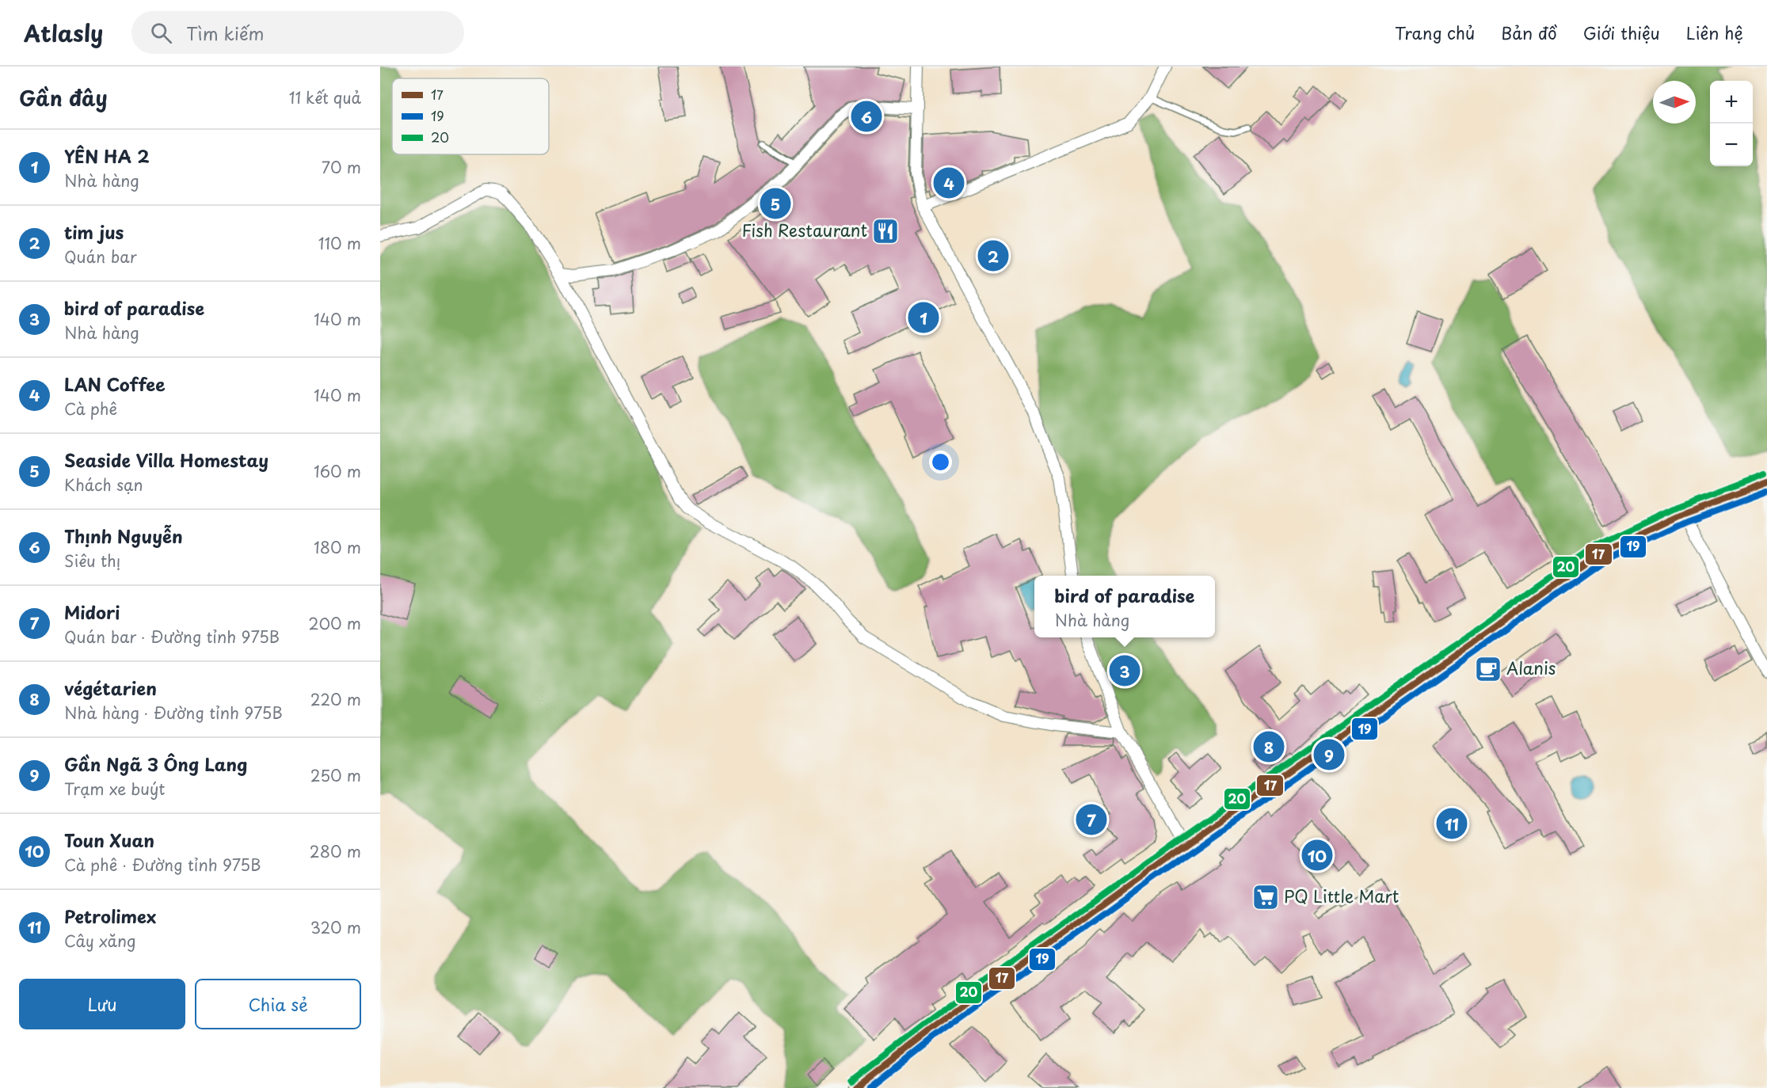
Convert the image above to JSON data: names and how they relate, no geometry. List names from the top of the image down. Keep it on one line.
{"places":{"restaurant":["Fish Restaurant"],"cafe":["Alanis"],"supermarket":["PQ Little Mart"]},"lines":["transit line 20","transit line 17","transit line 19"],"legend":["17","19","20"],"north":"right","page":{"header":"Atlasly","search":"Tìm kiếm","nav":["Trang chủ","Bản đồ","Giới thiệu","Liên hệ"],"heading":["Gần đây","11 kết quả"],"map_buttons":["+","−"],"pins":["6","4","5","2","1","3","8","9","7","11","10"],"list":[{"mark":"1","name":"YÊN HA 2","note":"Nhà hàng","value":"70 m"},{"mark":"2","name":"tim jus","note":"Quán bar","value":"110 m"},{"mark":"3","name":"bird of paradise","note":"Nhà hàng","value":"140 m"},{"mark":"4","name":"LAN Coffee","note":"Cà phê","value":"140 m"},{"mark":"5","name":"Seaside Villa Homestay","note":"Khách sạn","value":"160 m"},{"mark":"6","name":"Thịnh Nguyễn","note":"Siêu thị","value":"180 m"},{"mark":"7","name":"Midori","note":"Quán bar · Đường tỉnh 975B","value":"200 m"},{"mark":"8","name":"végétarien","note":"Nhà hàng · Đường tỉnh 975B","value":"220 m"},{"mark":"9","name":"Gần Ngã 3 Ông Lang","note":"Trạm xe buýt","value":"250 m"},{"mark":"10","name":"Toun Xuan","note":"Cà phê · Đường tỉnh 975B","value":"280 m"},{"mark":"11","name":"Petrolimex","note":"Cây xăng","value":"320 m"}],"popup":["bird of paradise","Nhà hàng"],"buttons":["Lưu","Chia sẻ"]}}
